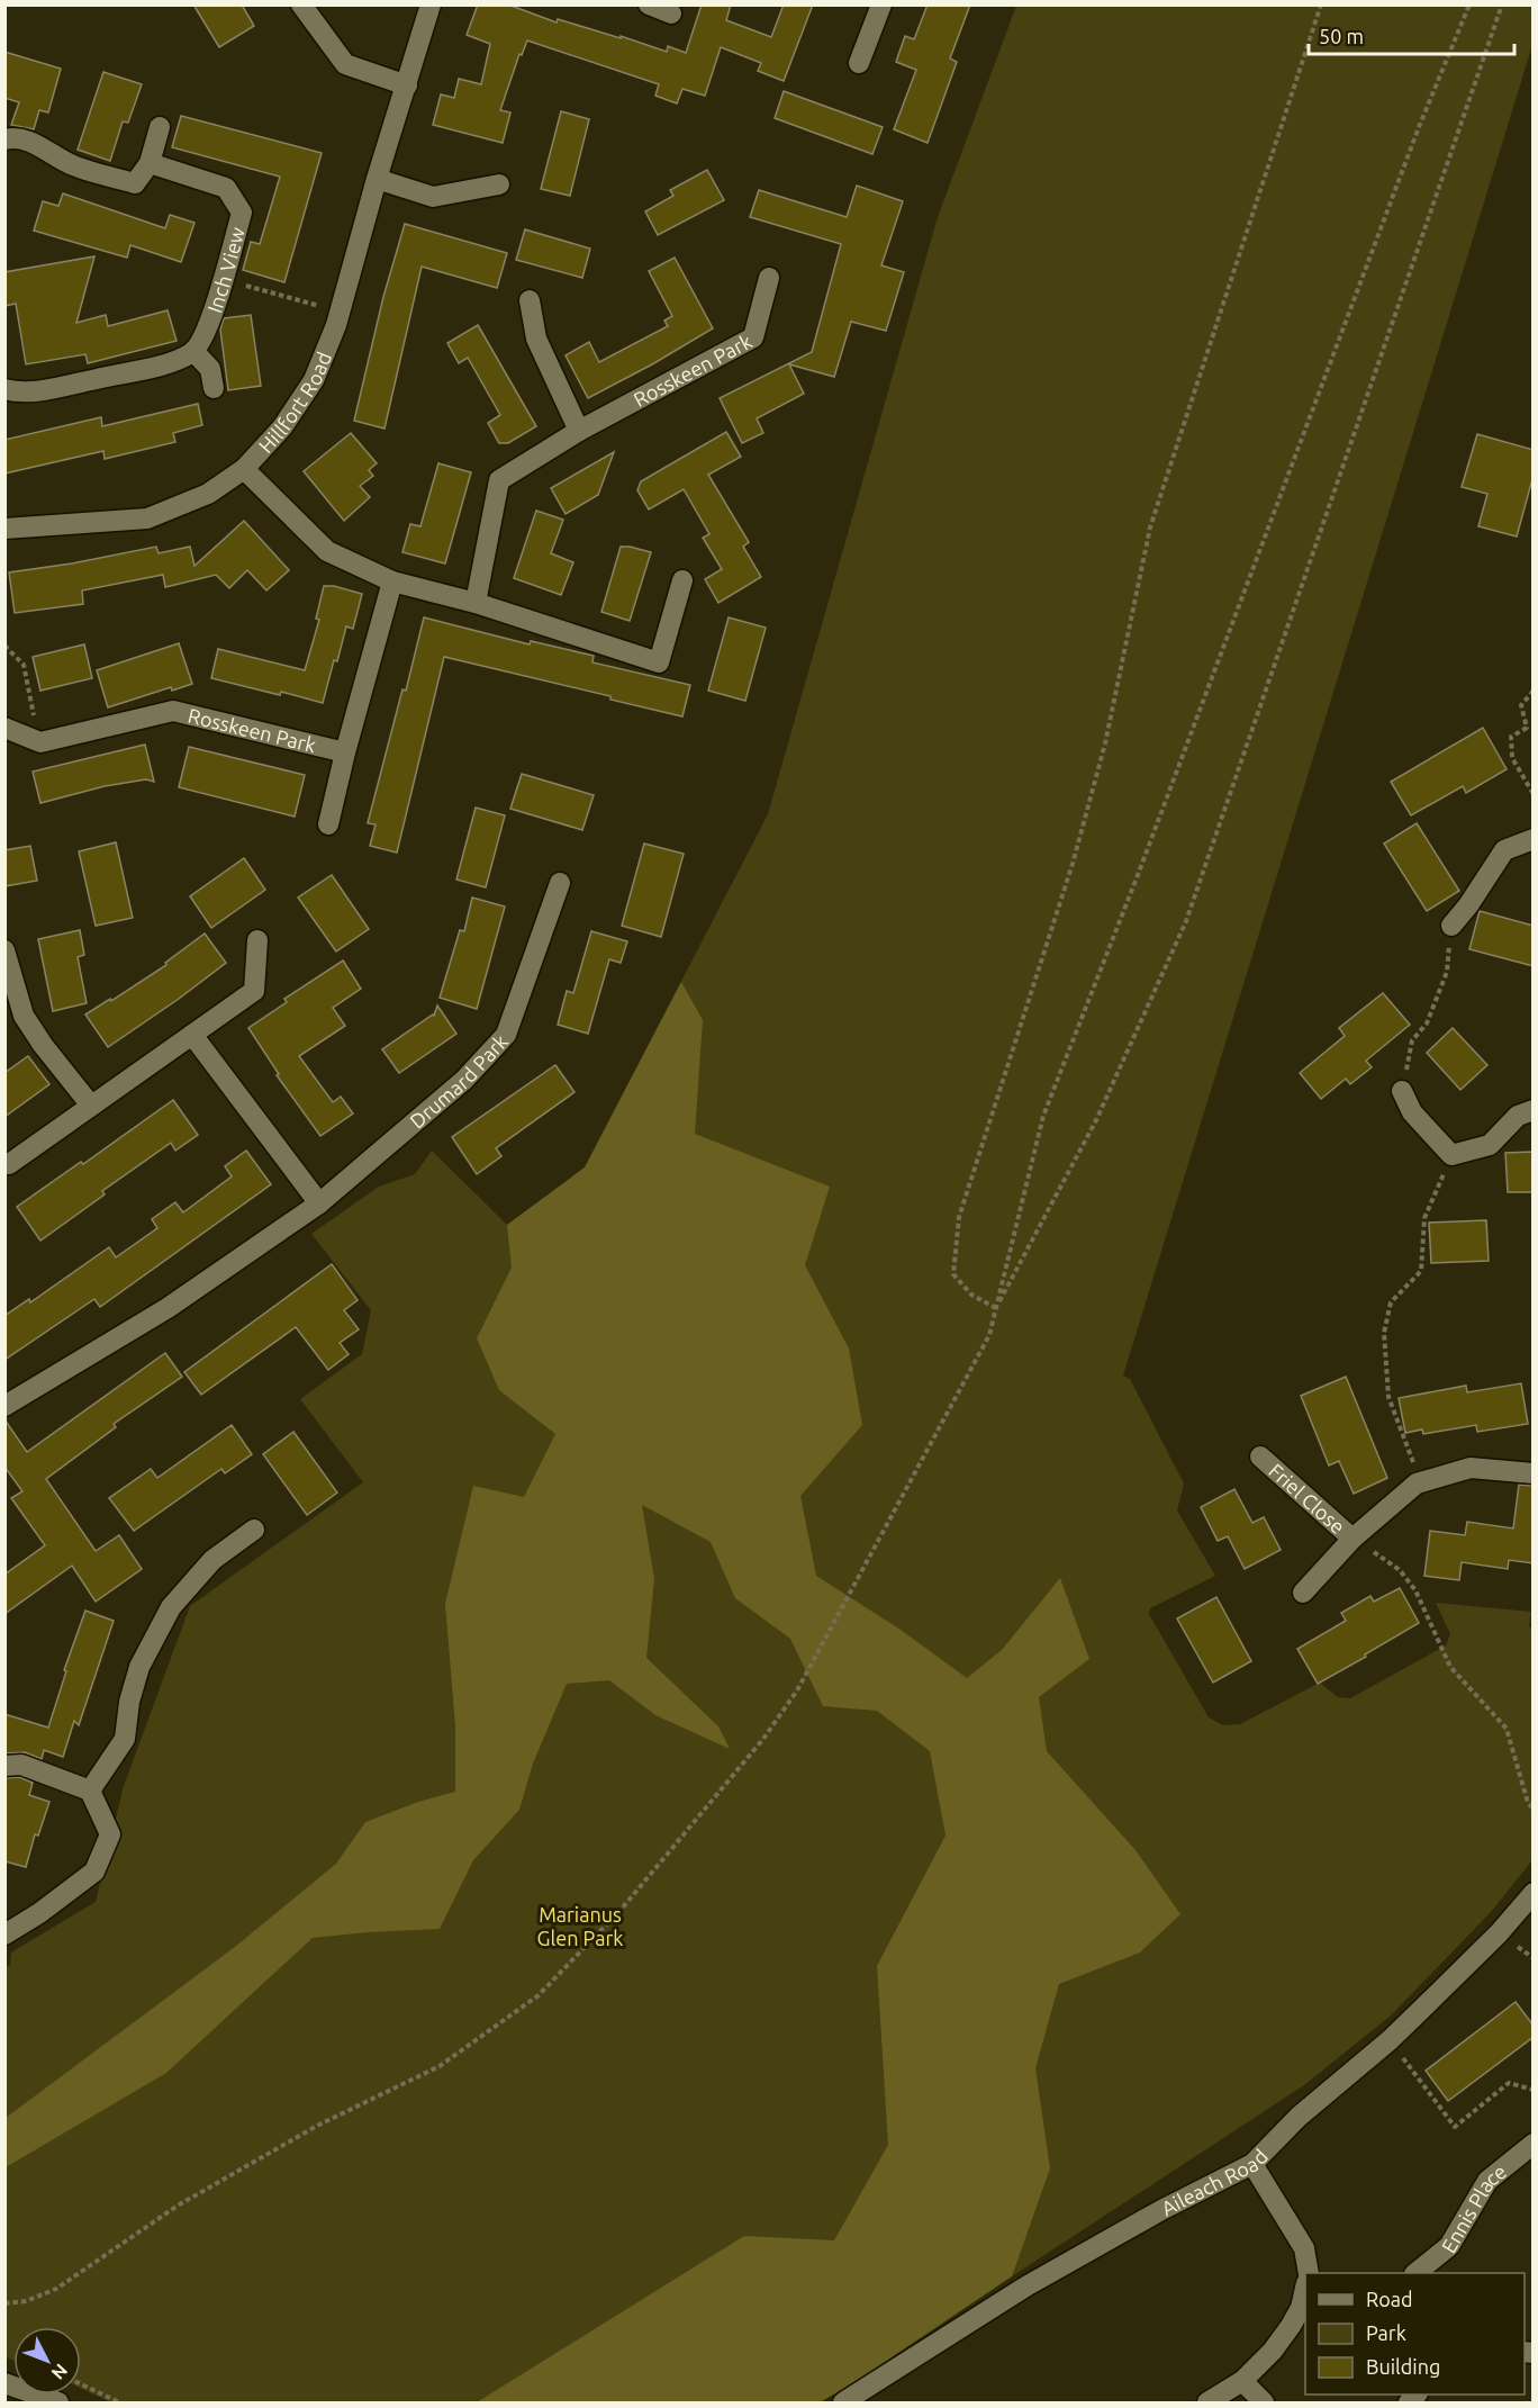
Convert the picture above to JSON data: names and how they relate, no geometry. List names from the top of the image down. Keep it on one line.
{"streets":{"street":["Inch View","Rosskeen Park","Hillfort Road","Drumard Park","Friel Close","Aileach Road","Ennis Place"]},"parks":["Marianus Glen Park"],"legend":["Road","Park","Building"],"scale_bar":"50 m","north":"bottom right"}
